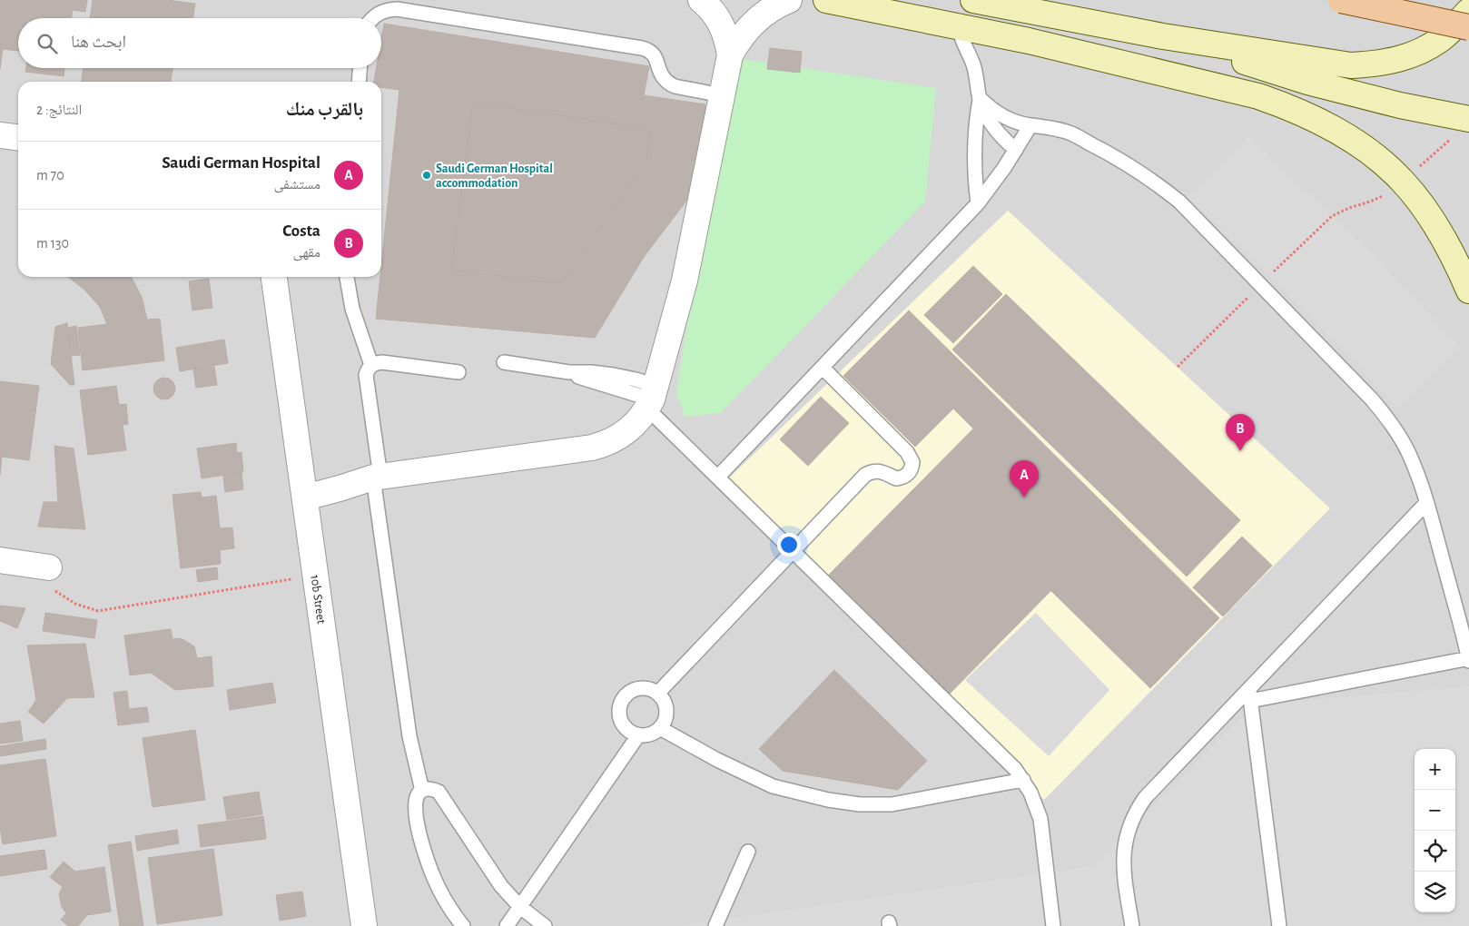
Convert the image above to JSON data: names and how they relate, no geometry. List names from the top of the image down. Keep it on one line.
{"streets":{"street":["10b Street"]},"places":["Saudi German Hospital accommodation"],"page":{"search":"ابحث هنا","heading":["بالقرب منك","النتائج: 2"],"list":[{"mark":"A","name":"Saudi German Hospital","note":"مستشفى","value":"70 m"},{"mark":"B","name":"Costa","note":"مقهى","value":"130 m"}],"pins":["B","A"],"map_buttons":["+","−"]}}
